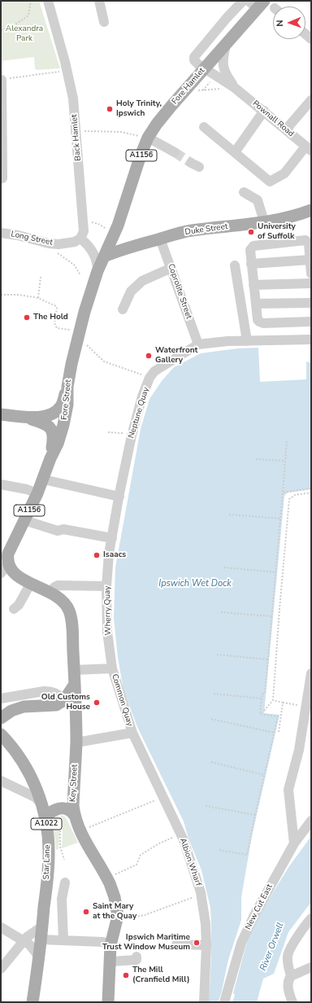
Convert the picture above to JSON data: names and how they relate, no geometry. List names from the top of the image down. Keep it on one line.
{"streets":{"main road":["Fore Hamlet","A1156","Duke Street","Fore Street","Key Street","A1022","Star Lane"],"street":["Pownall Road","Back Hamlet","Long Street","Coprolite Street","Neptune Quay","Wherry Quay","Common Quay","Albion Wharf","New Cut East"]},"crossings":[["Fore Hamlet","Pownall Road"],["Fore Hamlet","Duke Street"],["Fore Hamlet","Fore Street"],["Back Hamlet","Long Street"],["A1156","Fore Street"],["Duke Street","Coprolite Street"],["Duke Street","Fore Street"],["Coprolite Street","Neptune Quay"],["Neptune Quay","Wherry Quay"],["Wherry Quay","Common Quay"],["Common Quay","Albion Wharf"],["Key Street","A1022"],["A1022","Star Lane"]],"water":["Ipswich Wet Dock","River Orwell"],"parks":["Alexandra Park"],"places":["Holy Trinity, Ipswich","University of Suffolk","The Hold","Waterfront Gallery","Isaacs","Old Customs House","Saint Mary at the Quay","Ipswich Maritime Trust Window Museum","The Mill (Cranfield Mill)"],"north":"left"}
